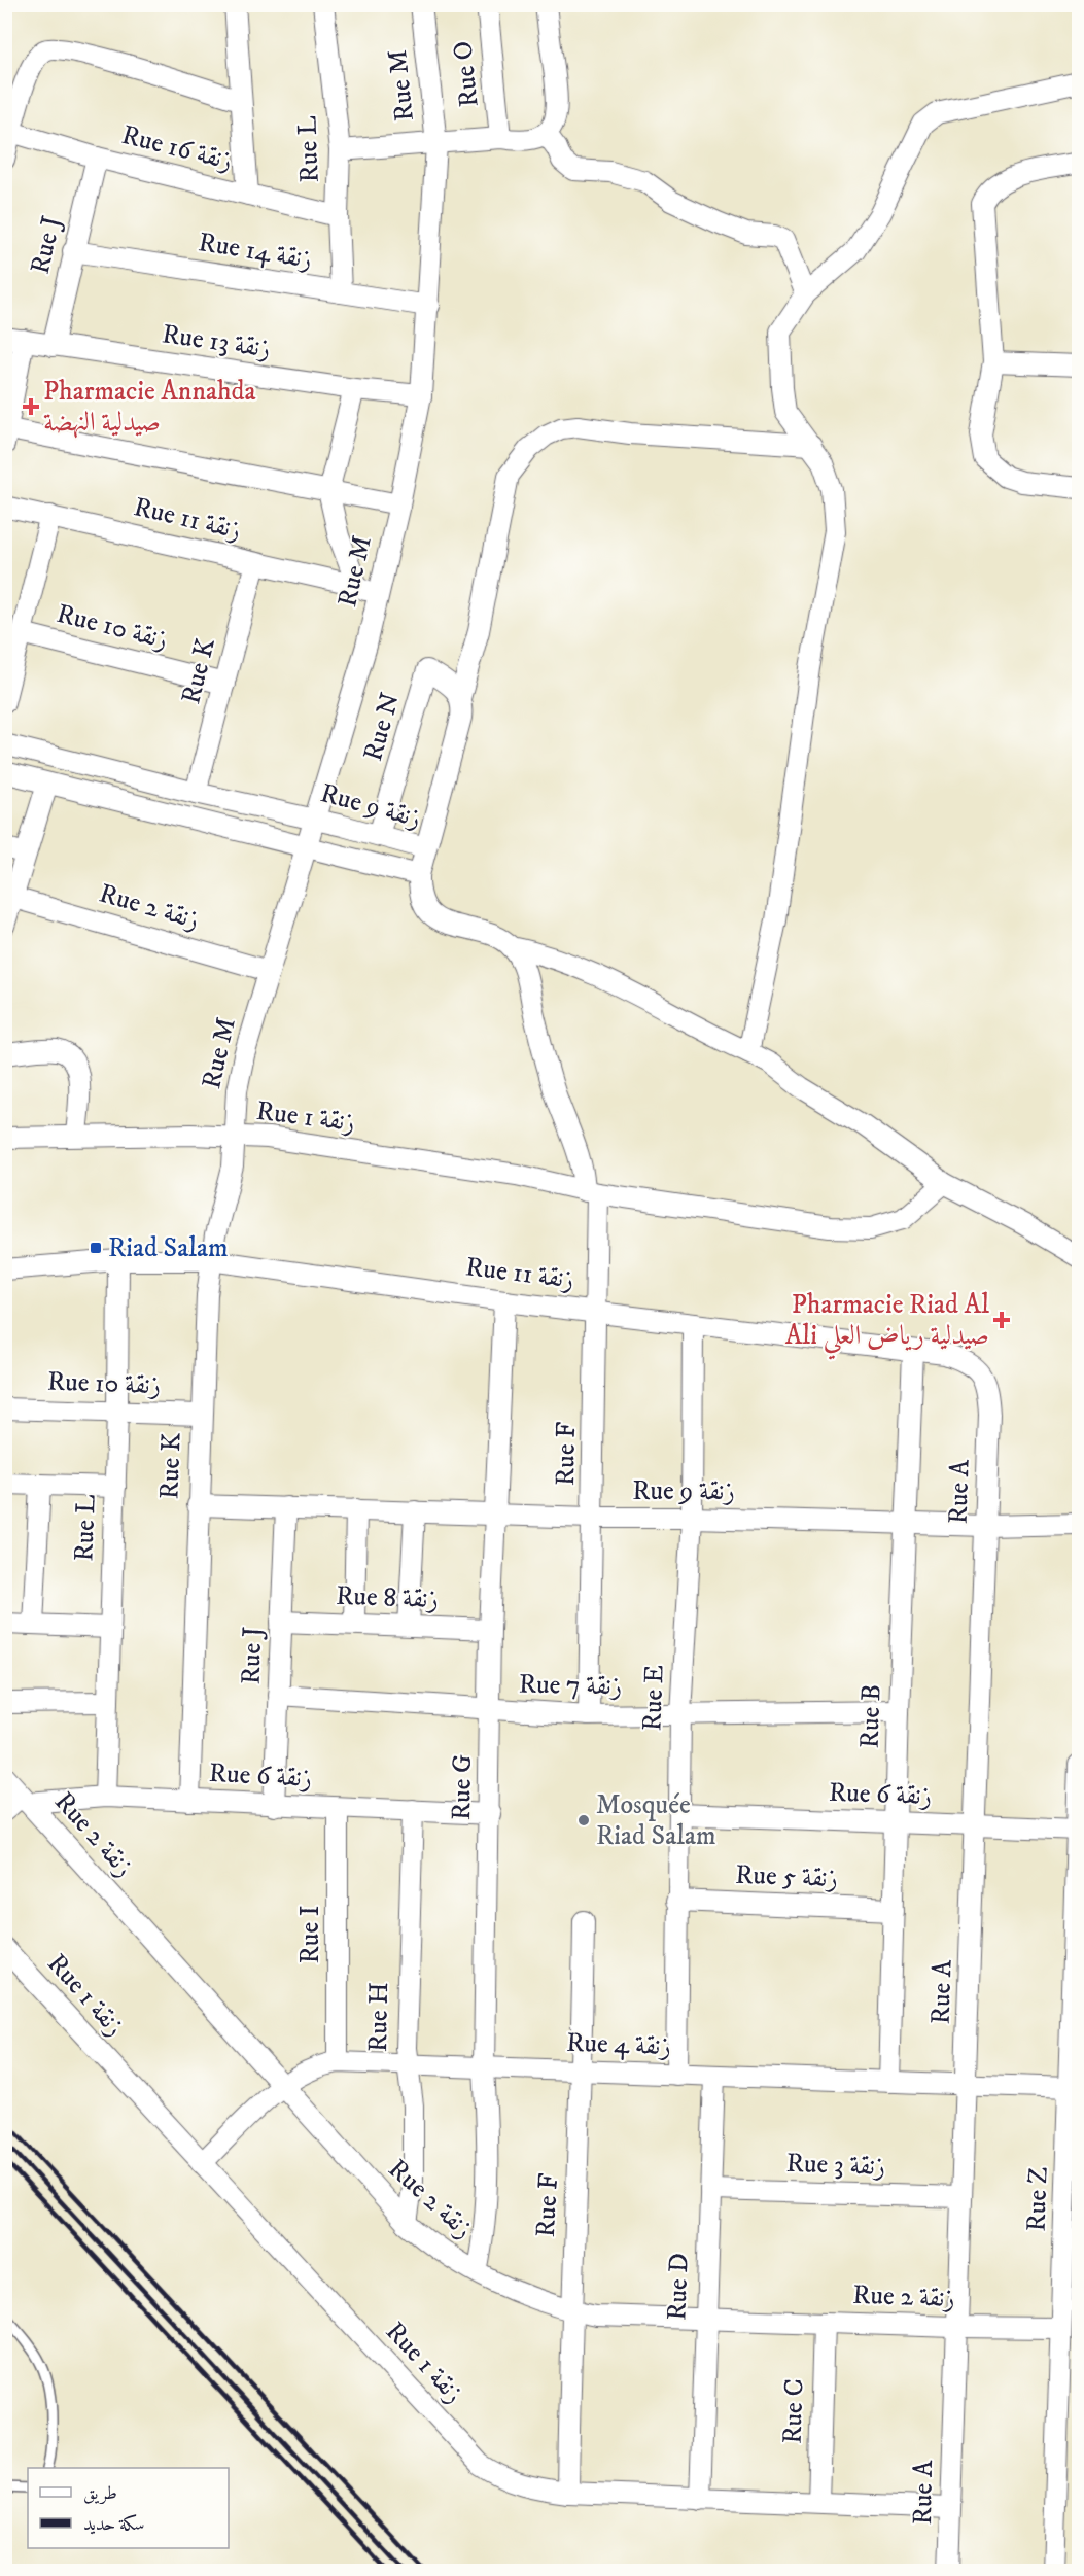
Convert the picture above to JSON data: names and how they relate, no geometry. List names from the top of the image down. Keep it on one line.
{"streets":{"street":["Rue O","Rue M","Rue 16 زنقة","Rue L","Rue J","Rue 14 زنقة","Rue 13 زنقة","Rue 11 زنقة","Rue 10 زنقة","Rue K","Rue N","Rue 9 زنقة","Rue 2 زنقة","Rue 1 زنقة","Rue F","Rue A","Rue 8 زنقة","Rue 7 زنقة","Rue E","Rue B","Rue 6 زنقة","Rue G","Rue 5 زنقة","Rue I","Rue H","Rue 4 زنقة","Rue 3 زنقة","Rue Z","Rue D","Rue C"]},"crossings":[["Rue M","Rue 14 زنقة"],["Rue M","Rue 13 زنقة"],["Rue M","Rue K"],["Rue M","Rue 9 زنقة"],["Rue M","Rue 2 زنقة"],["Rue M","Rue 1 زنقة"],["Rue 16 زنقة","Rue L"],["Rue 16 زنقة","Rue J"],["Rue L","Rue 14 زنقة"],["Rue L","Rue 11 زنقة"],["Rue L","Rue 10 زنقة"],["Rue L","Rue 6 زنقة"],["Rue J","Rue 14 زنقة"],["Rue J","Rue 13 زنقة"],["Rue J","Rue 9 زنقة"],["Rue J","Rue 8 زنقة"],["Rue J","Rue 7 زنقة"],["Rue J","Rue 6 زنقة"],["Rue 11 زنقة","Rue K"],["Rue 11 زنقة","Rue F"],["Rue 11 زنقة","Rue A"],["Rue 11 زنقة","Rue E"],["Rue 11 زنقة","Rue B"],["Rue 11 زنقة","Rue G"],["Rue 10 زنقة","Rue K"],["Rue K","Rue 9 زنقة"],["Rue K","Rue 1 زنقة"],["Rue K","Rue 6 زنقة"],["Rue N","Rue 9 زنقة"],["Rue 9 زنقة","Rue F"],["Rue 9 زنقة","Rue A"],["Rue 9 زنقة","Rue E"],["Rue 9 زنقة","Rue B"],["Rue 9 زنقة","Rue G"],["Rue 2 زنقة","Rue F"],["Rue 2 زنقة","Rue A"],["Rue 2 زنقة","Rue 6 زنقة"],["Rue 2 زنقة","Rue G"],["Rue 2 زنقة","Rue H"],["Rue 2 زنقة","Rue 4 زنقة"],["Rue 2 زنقة","Rue Z"],["Rue 2 زنقة","Rue D"],["Rue 2 زنقة","Rue C"],["Rue 1 زنقة","Rue F"],["Rue 1 زنقة","Rue A"],["Rue 1 زنقة","Rue 4 زنقة"],["Rue 1 زنقة","Rue D"],["Rue 1 زنقة","Rue C"],["Rue F","Rue 7 زنقة"],["Rue F","Rue 4 زنقة"],["Rue A","Rue 6 زنقة"],["Rue A","Rue 4 زنقة"],["Rue A","Rue 3 زنقة"],["Rue 8 زنقة","Rue G"],["Rue 7 زنقة","Rue E"],["Rue 7 زنقة","Rue B"],["Rue 7 زنقة","Rue G"],["Rue E","Rue 6 زنقة"],["Rue E","Rue 5 زنقة"],["Rue E","Rue 4 زنقة"],["Rue B","Rue 6 زنقة"],["Rue B","Rue 5 زنقة"],["Rue B","Rue 4 زنقة"],["Rue 6 زنقة","Rue G"],["Rue 6 زنقة","Rue I"],["Rue 6 زنقة","Rue H"],["Rue 6 زنقة","Rue Z"],["Rue G","Rue 4 زنقة"],["Rue I","Rue 4 زنقة"],["Rue H","Rue 4 زنقة"],["Rue 4 زنقة","Rue Z"],["Rue 4 زنقة","Rue D"],["Rue 3 زنقة","Rue D"]],"places":{"health":["Pharmacie Annahda صيدلية النهضة","Pharmacie Riad Al Ali صيدلية رياض العلي"],"transit":["Riad Salam"],"other":["Mosquée Riad Salam"]},"legend":["طريق","سكة حديد"]}
